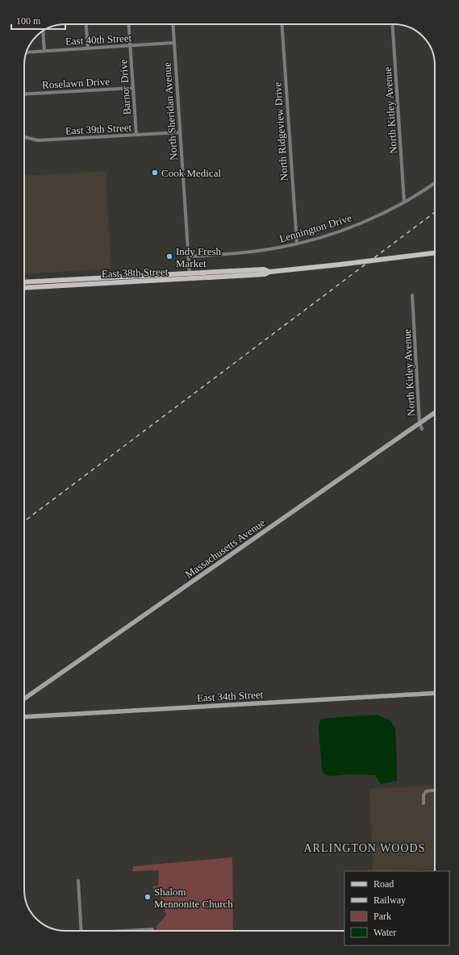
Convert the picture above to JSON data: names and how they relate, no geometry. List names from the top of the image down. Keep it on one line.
{"streets":{"main road":["East 38th Street","Massachusetts Avenue","East 34th Street"],"street":["East 40th Street","Roselawn Drive","Barnor Drive","North Kitley Avenue","North Sheridan Avenue","East 39th Street","North Ridgeview Drive","Lennington Drive"]},"crossings":[["East 40th Street","Barnor Drive"],["East 40th Street","North Sheridan Avenue"],["Roselawn Drive","Barnor Drive"],["Barnor Drive","East 39th Street"],["North Kitley Avenue","Lennington Drive"],["North Kitley Avenue","Massachusetts Avenue"],["North Sheridan Avenue","East 39th Street"],["North Sheridan Avenue","Lennington Drive"],["North Sheridan Avenue","East 38th Street"],["North Ridgeview Drive","Lennington Drive"]],"districts":["ARLINGTON WOODS"],"places":["Cook Medical","Indy Fresh Market","Shalom Mennonite Church"],"legend":["Road","Railway","Park","Water"],"scale_bar":"100 m"}
